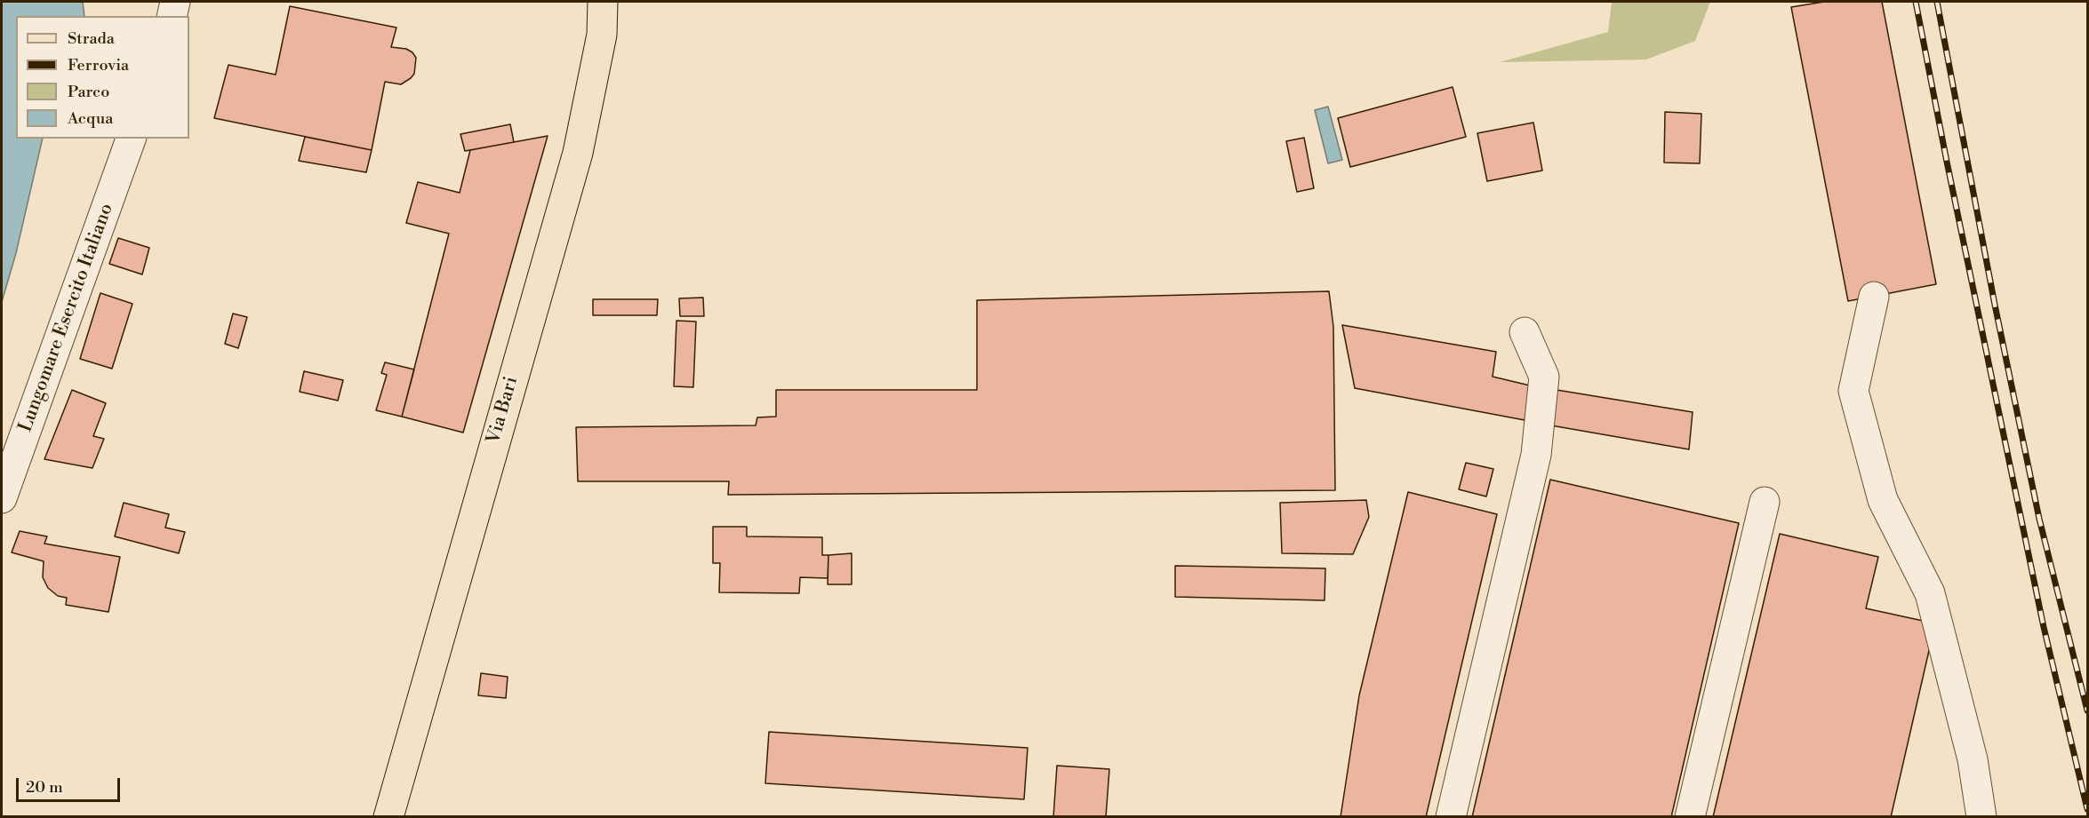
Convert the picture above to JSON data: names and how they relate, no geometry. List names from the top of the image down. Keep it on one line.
{"streets":{"main road":["Via Bari"],"street":["Lungomare Esercito Italiano"]},"legend":["Strada","Ferrovia","Parco","Acqua"],"scale_bar":"20 m"}
